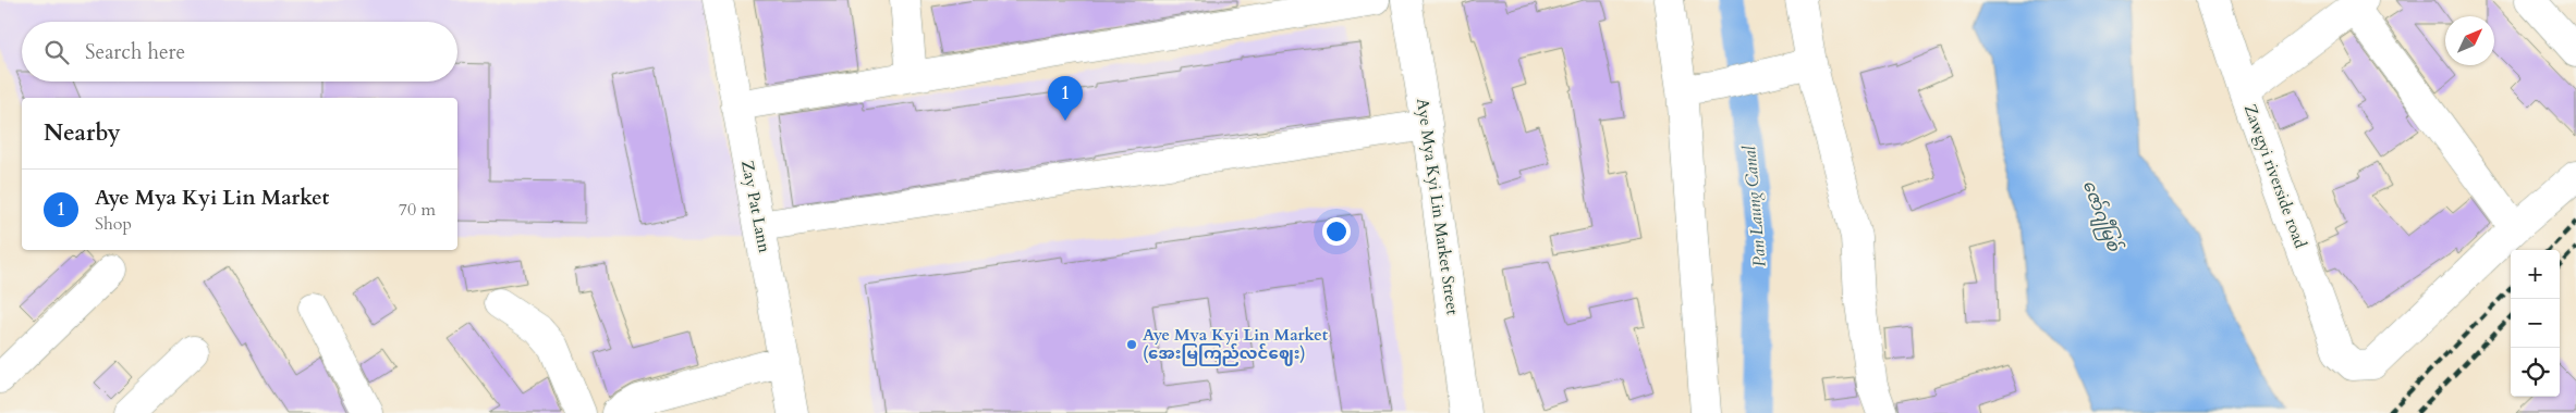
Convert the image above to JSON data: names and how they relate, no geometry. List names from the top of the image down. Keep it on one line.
{"streets":{"street":["Zawgyi riverside road","Zay Pat Lann","Aye Mya Kyi Lin Market Street"]},"water":["Pan Laung Canal","ဇော်ဂျီမြစ်"],"places":["Aye Mya Kyi Lin Market (အေးမြကြည်လင်ဈေး)"],"north":"top right","page":{"search":"Search here","pins":"1","heading":"Nearby","list":[{"mark":"1","name":"Aye Mya Kyi Lin Market","note":"Shop","value":"70 m"}],"map_buttons":["+","−"]}}
